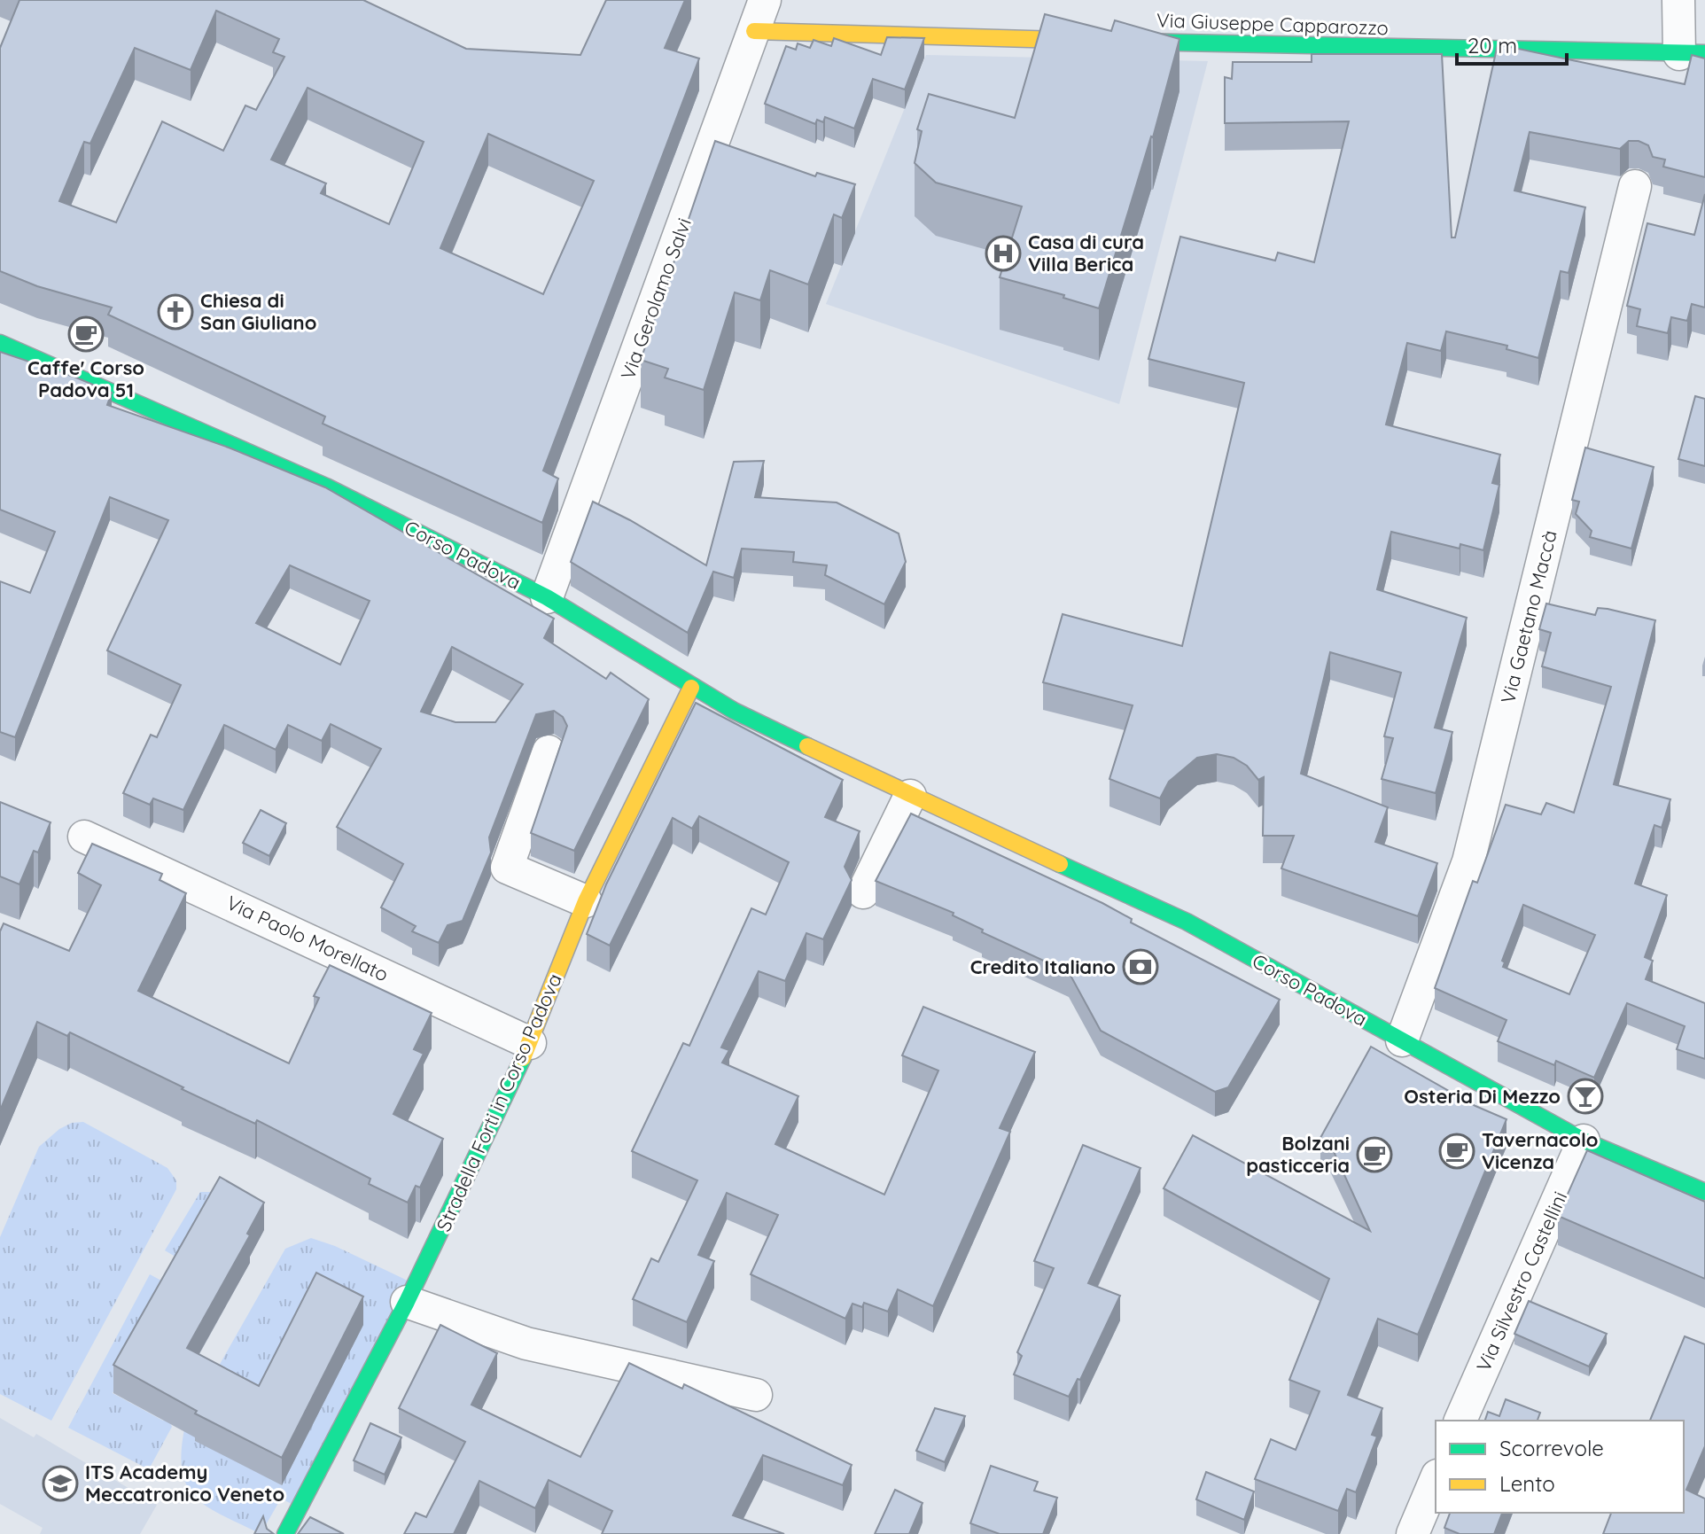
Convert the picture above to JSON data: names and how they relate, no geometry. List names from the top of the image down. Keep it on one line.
{"streets":{"street":["Via Giuseppe Capparozzo","Via Gerolamo Salvi","Corso Padova","Via Gaetano Maccà","Via Paolo Morellato","Stradella Forti in Corso Padova","Via Silvestro Castellini"]},"crossings":[["Via Giuseppe Capparozzo","Via Gerolamo Salvi"],["Via Gerolamo Salvi","Corso Padova"],["Corso Padova","Via Gaetano Maccà"],["Corso Padova","Stradella Forti in Corso Padova"],["Corso Padova","Via Silvestro Castellini"],["Via Paolo Morellato","Stradella Forti in Corso Padova"]],"places":{"hospital":["Casa di cura Villa Berica"],"church":["Chiesa di San Giuliano"],"cafe":["Caffe' Corso Padova 51","Tavernacolo Vicenza","Bolzani pasticceria"],"bank":["Credito Italiano"],"bar":["Osteria Di Mezzo"],"school or university":["ITS Academy Meccatronico Veneto"]},"legend":["Scorrevole","Lento"],"scale_bar":"20 m"}
